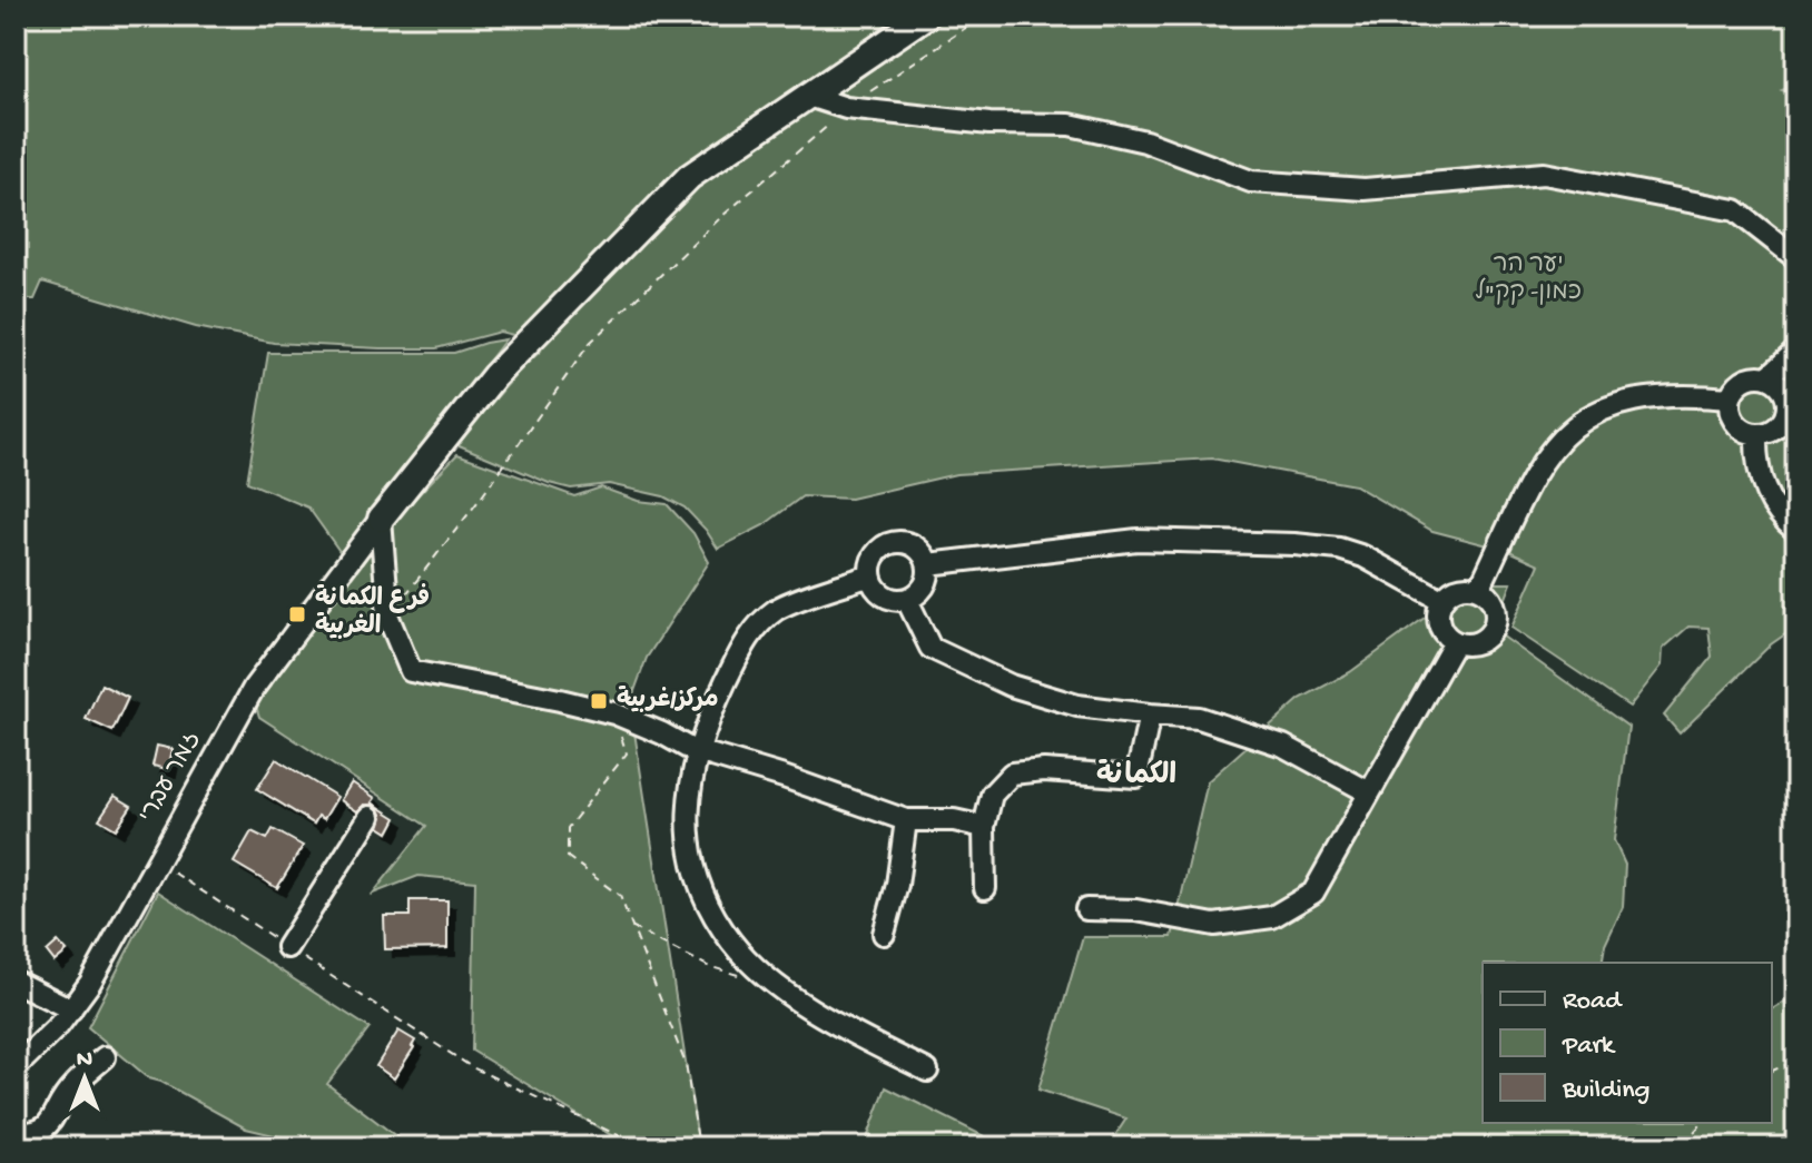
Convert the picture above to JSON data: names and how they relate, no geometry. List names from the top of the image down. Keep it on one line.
{"streets":{"street":["זמר עברי"]},"districts":["الكمانة"],"parks":["יער הר כמון- קק\"ל"],"places":{"transit":["فرع الكمانة الغربية","مركز/غربية"]},"legend":["Road","Park","Building"],"north":"top"}
